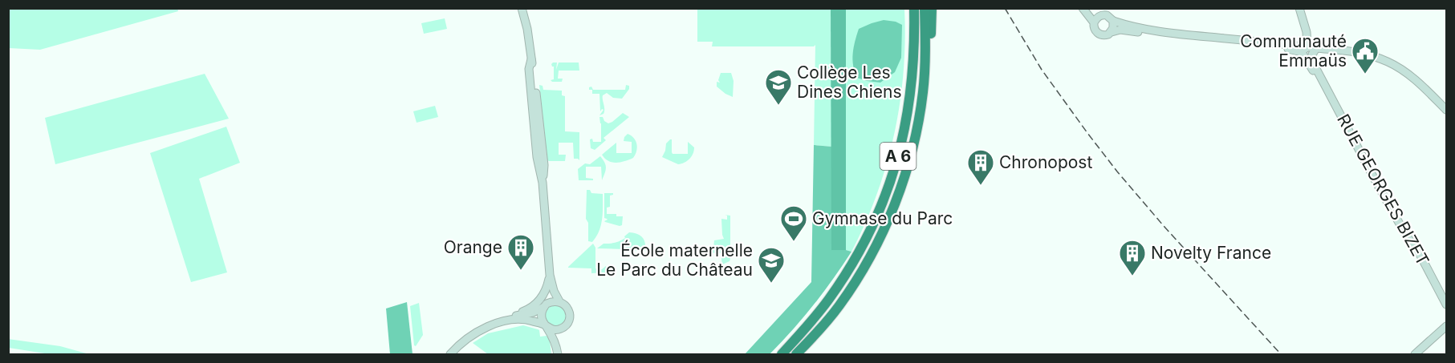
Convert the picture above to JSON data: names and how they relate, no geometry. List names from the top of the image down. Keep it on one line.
{"streets":{"highway":["A 6"],"main road":["RUE GEORGES BIZET"]},"places":{"public building":["Communauté Emmaüs"],"school or university":["Collège Les Dines Chiens","École maternelle Le Parc du Château"],"building":["Chronopost","Orange","Novelty France"],"sports":["Gymnase du Parc"]}}
